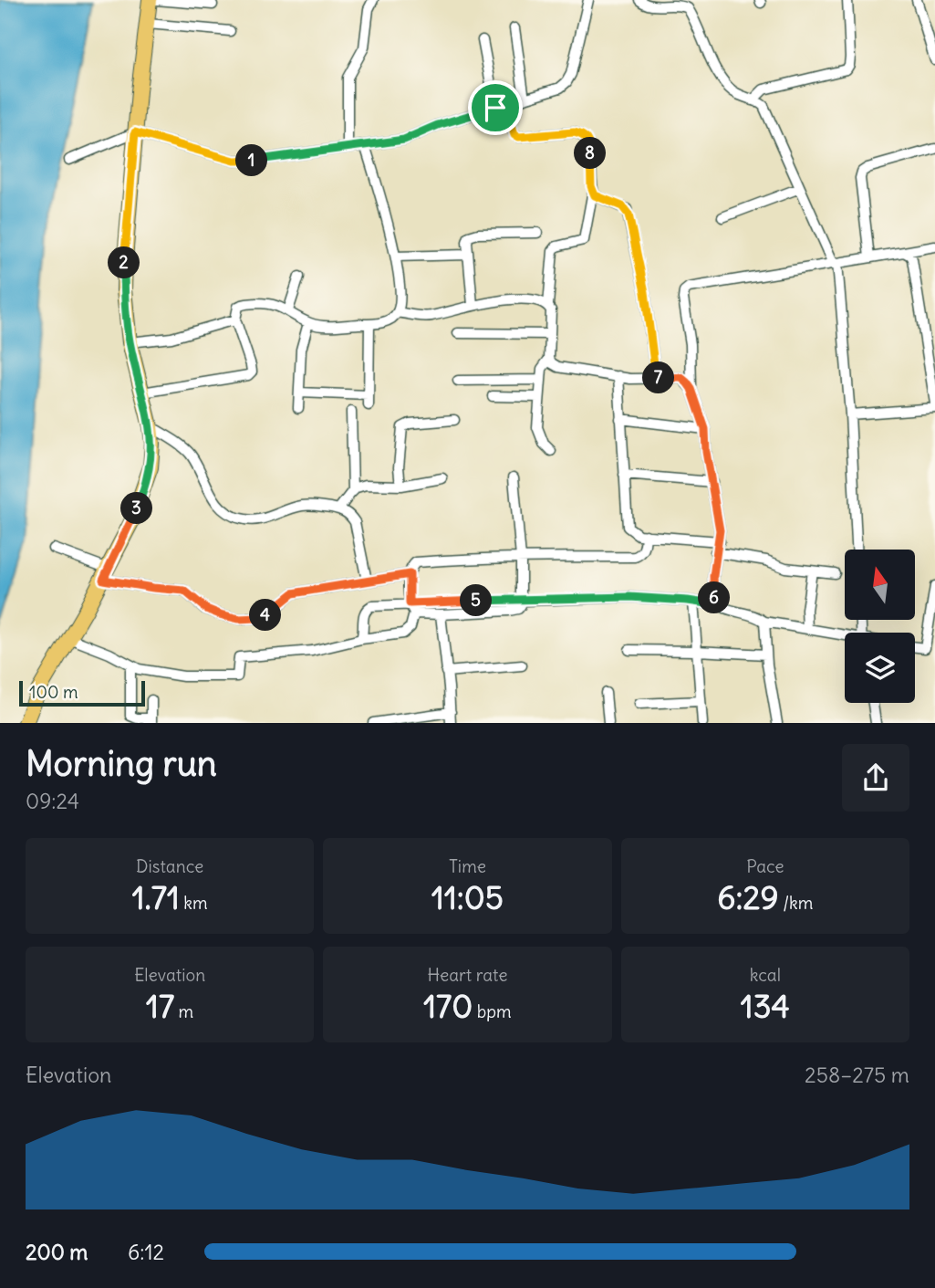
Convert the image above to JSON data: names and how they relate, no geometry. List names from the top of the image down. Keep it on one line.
{"scale_bar":"100 m","north":"top","page":{"pins":["8","1","2","7","3","6","5","4"],"scale":"100 m","heading":["Morning run","09:24"],"stats":[["Distance","1.71 km"],["Time","11:05"],["Pace","6:29 /km"],["Elevation","17 m"],["Heart rate","170 bpm"],["kcal","134"]],"chart":["Elevation","258–275 m"],"list":[{"name":"200 m","note":"6:12"}]}}
